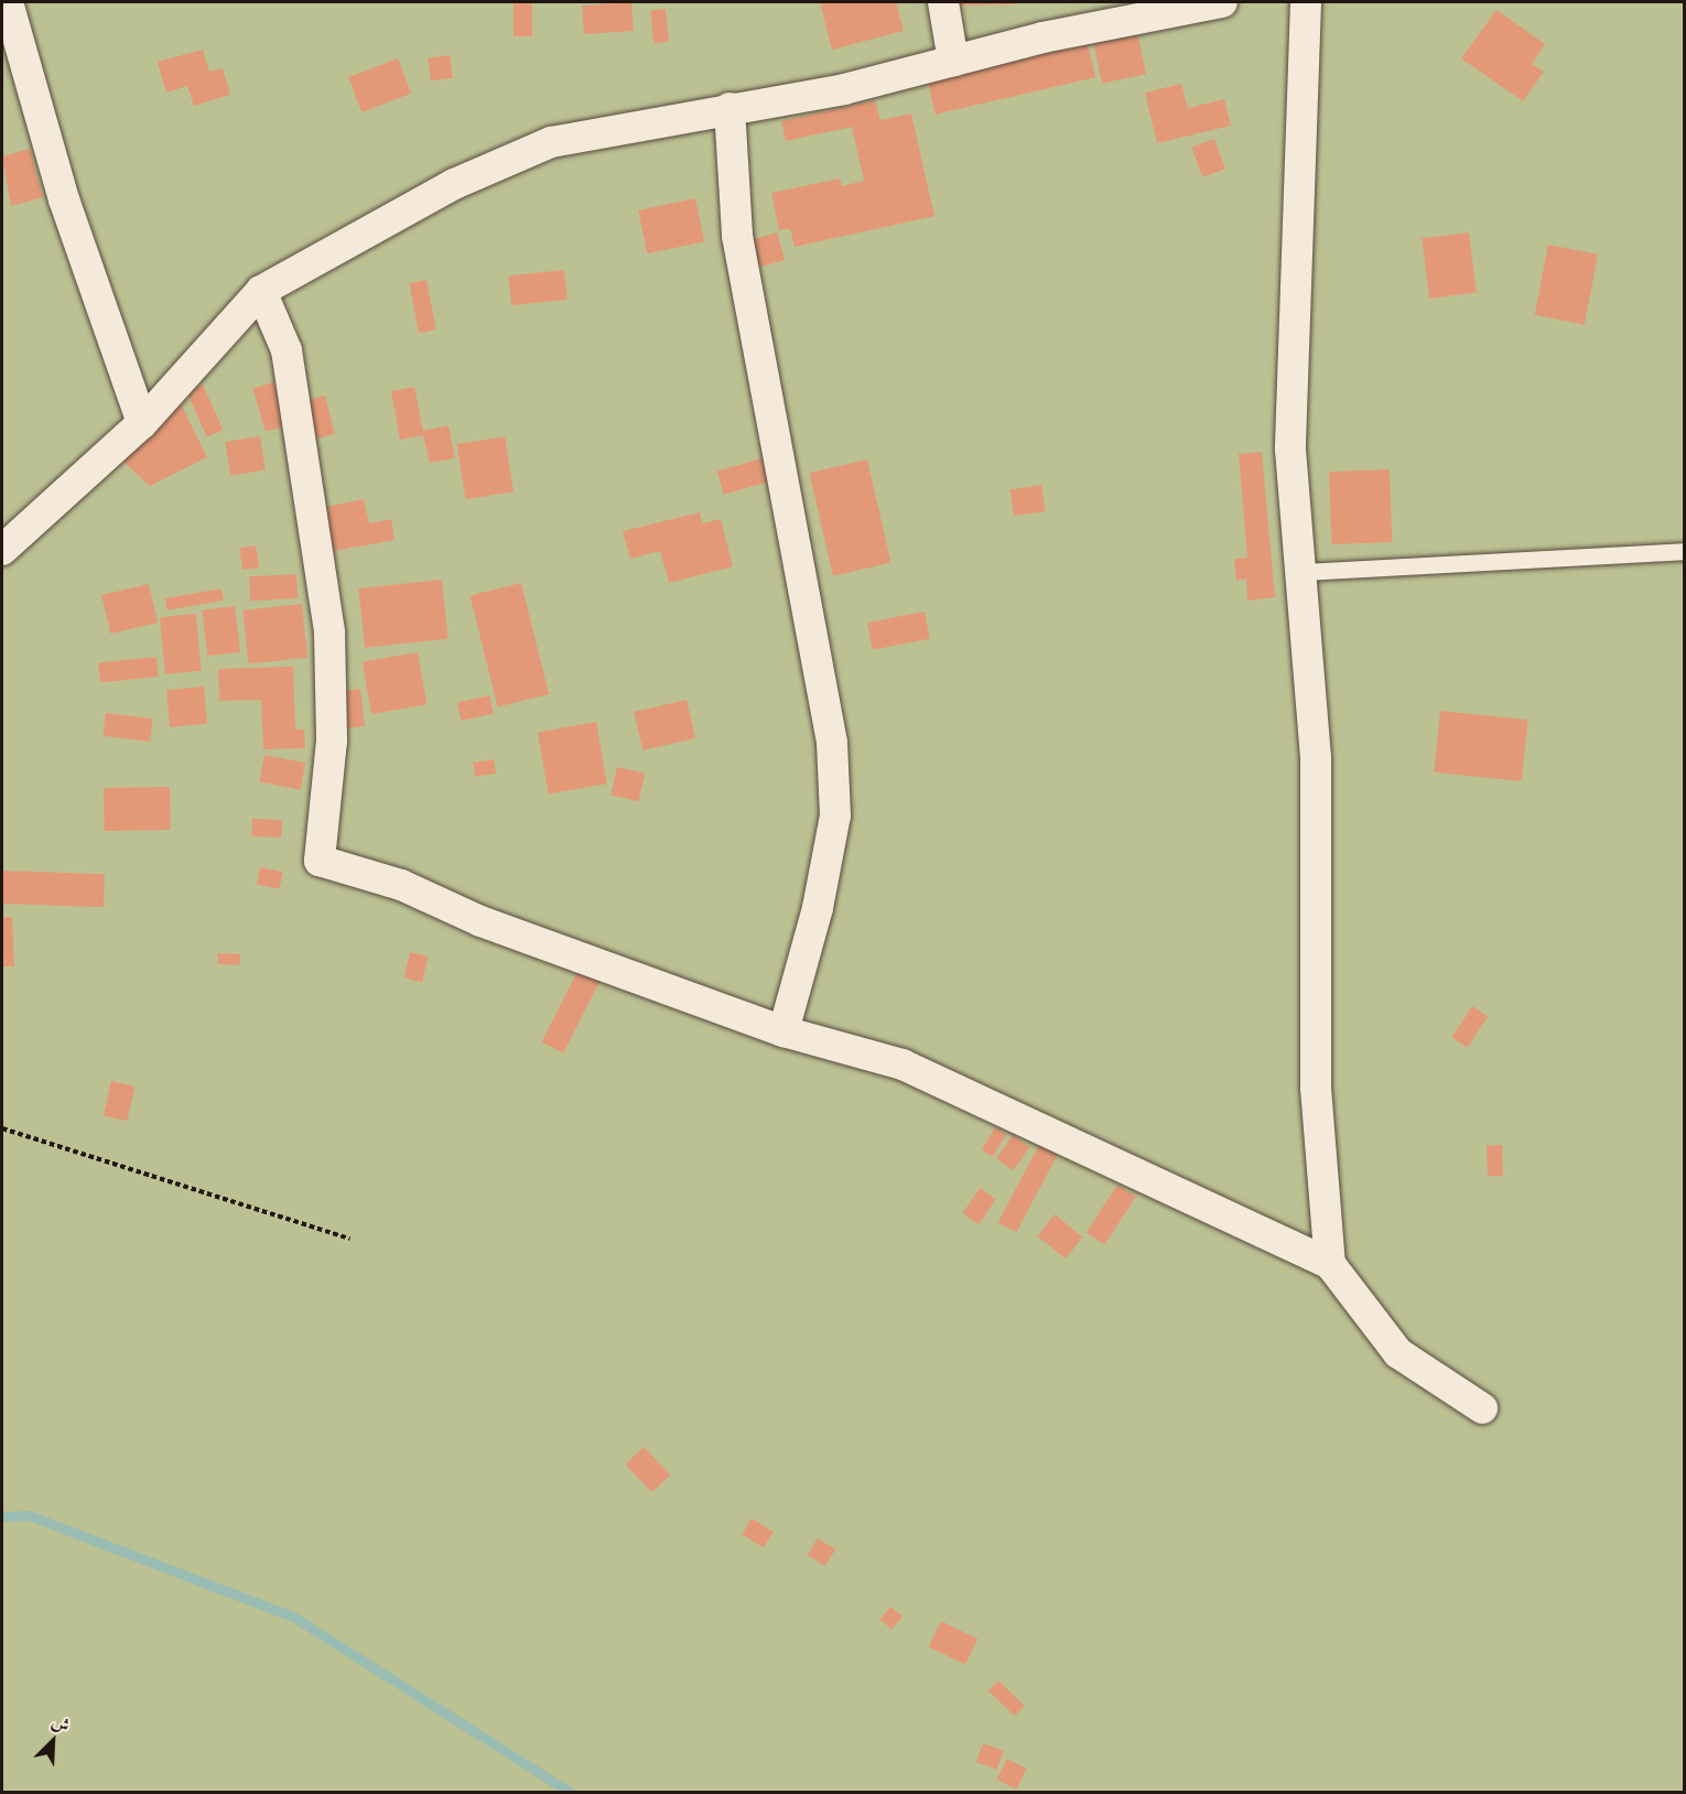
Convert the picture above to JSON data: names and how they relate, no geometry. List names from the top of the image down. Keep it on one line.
{"north":"top right"}
